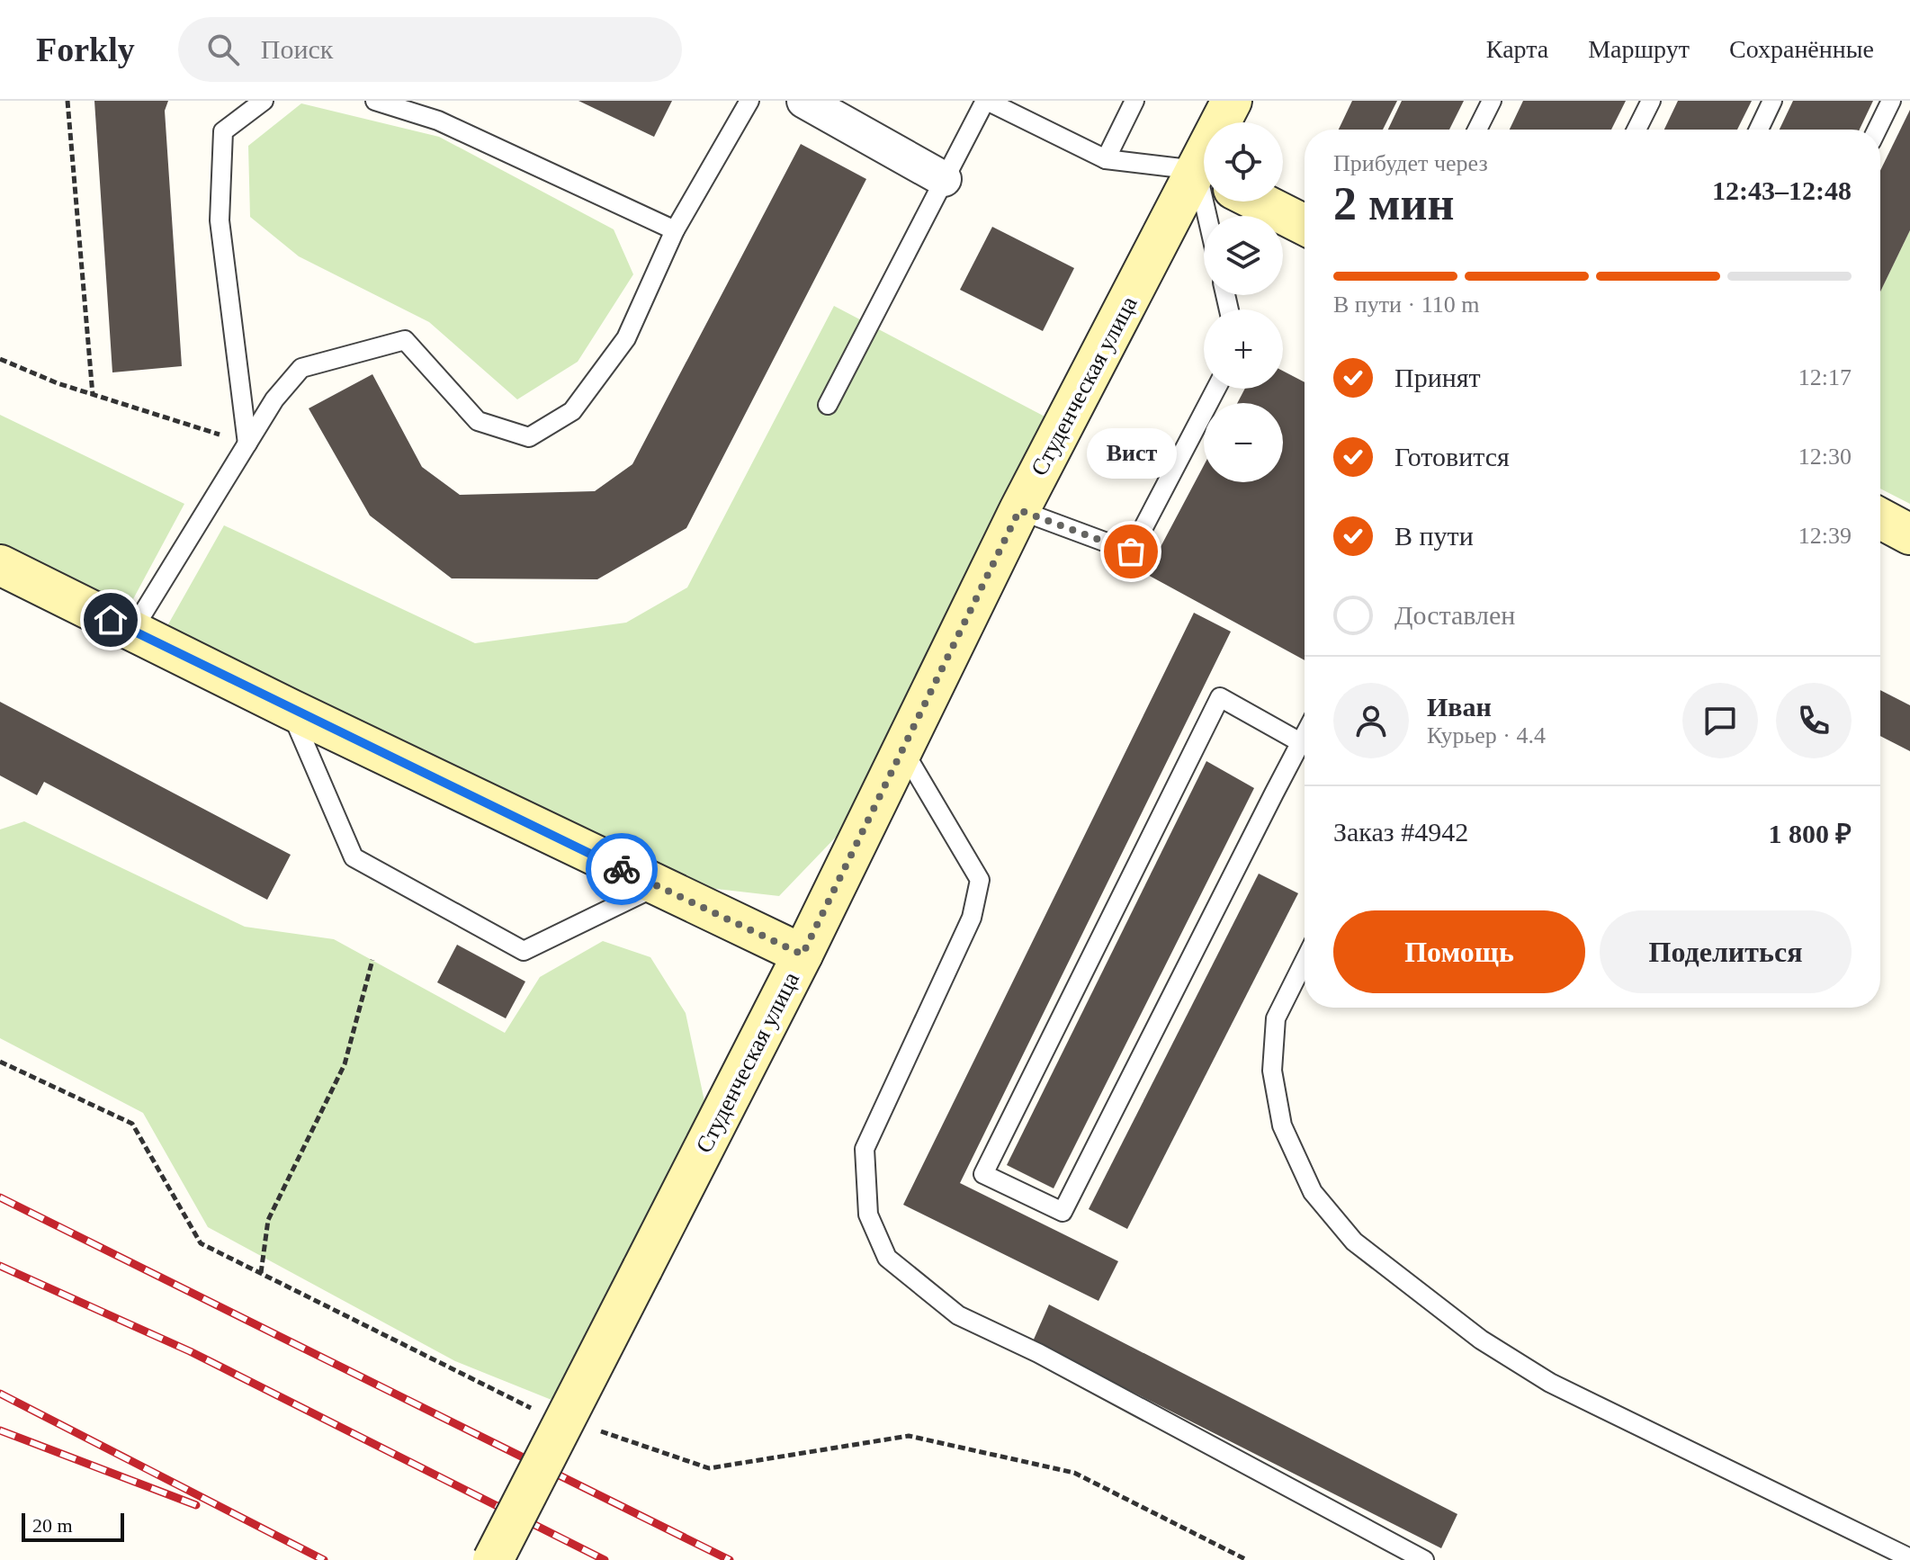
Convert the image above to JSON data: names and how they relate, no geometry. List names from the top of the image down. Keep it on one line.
{"streets":{"main road":["Студенческая улица"]},"places":["Вист"],"scale_bar":"20 m","page":{"header":"Forkly","search":"Поиск","nav":["Карта","Маршрут","Сохранённые"],"map_buttons":["+","−"],"heading":["2 мин","Прибудет через","12:43–12:48"],"panel":["Иван","Курьер · 4.4","Заказ #4942","1 800 ₽"],"bar":"В пути · 110 m","list":[["Принят","12:17"],["Готовится","12:30"],["В пути","12:39"],"Доставлен"],"bubble":"Вист","buttons":["Помощь","Поделиться"],"scale":"20 m"}}
